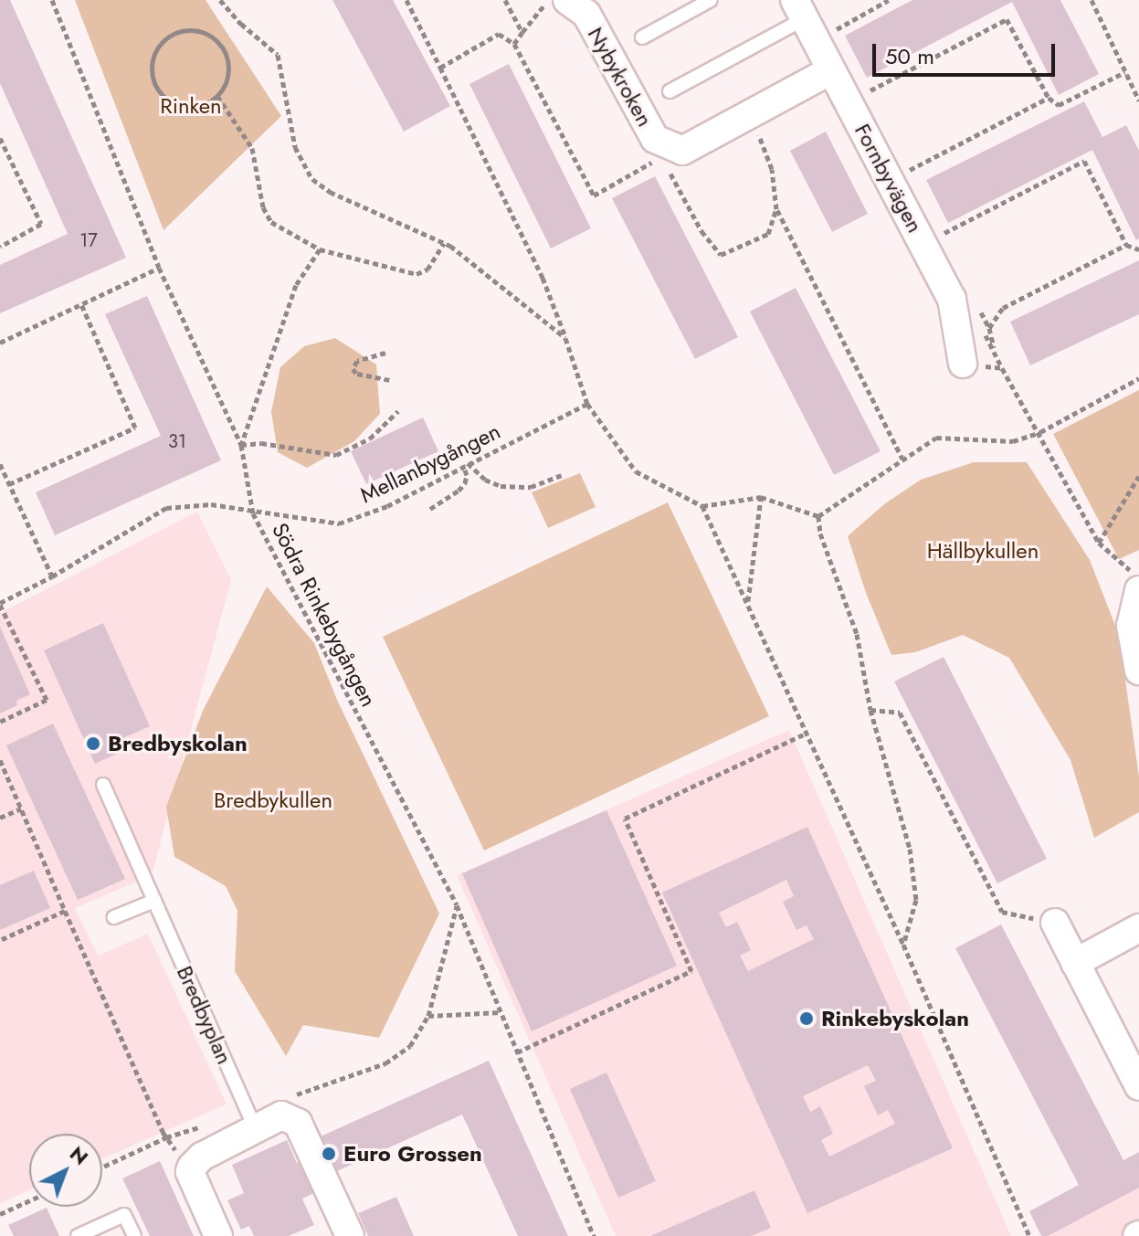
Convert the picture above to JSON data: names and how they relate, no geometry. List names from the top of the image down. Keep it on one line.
{"streets":{"street":["Nybykroken","Fornbyvägen"],"lane":["Bredbyplan"],"path":["Mellanbygången","Södra Rinkebygången"]},"crossings":[["Nybykroken","Fornbyvägen"],["Mellanbygången","Södra Rinkebygången"]],"parks":["Rinken","Hällbykullen","Bredbykullen"],"places":["Bredbyskolan","Rinkebyskolan","Euro Grossen"],"house_numbers":["17","31"],"scale_bar":"50 m","north":"top right"}
